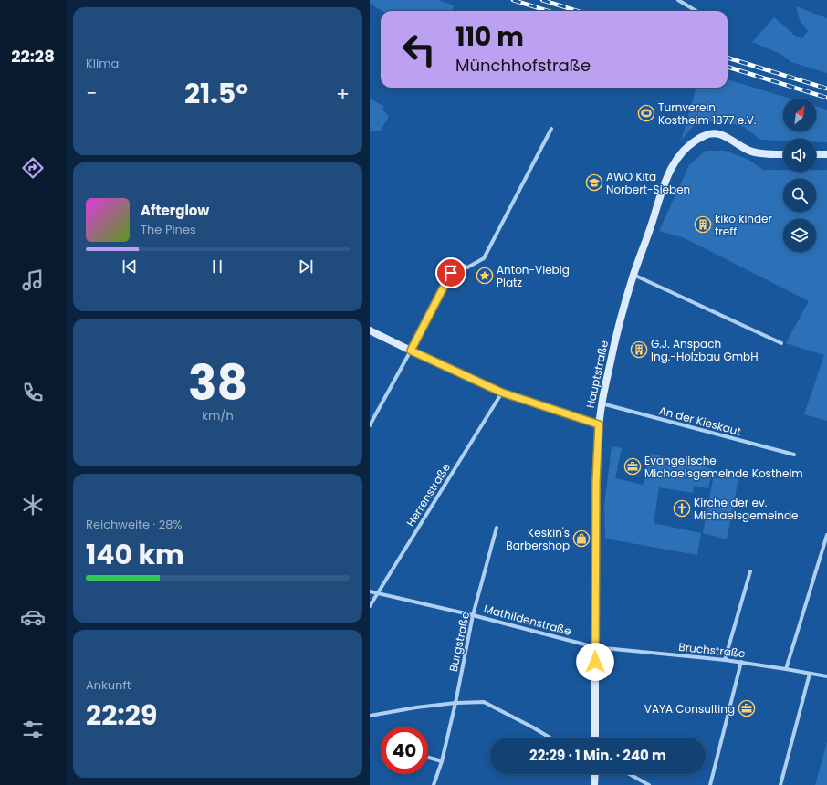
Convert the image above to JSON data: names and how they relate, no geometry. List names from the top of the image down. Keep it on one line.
{"streets":{"street":["Hauptstraße","An der Kieskaut","Herrenstraße","Mathildenstraße","Burgstraße","Bruchstraße"]},"crossings":[["Hauptstraße","An der Kieskaut"],["Hauptstraße","Mathildenstraße"],["Hauptstraße","Bruchstraße"],["Herrenstraße","Mathildenstraße"],["Mathildenstraße","Burgstraße"],["Mathildenstraße","Bruchstraße"]],"places":{"sports":["Turnverein Kostheim 1877 e.V."],"school or university":["AWO Kita Norbert-Sieben"],"building":["kiko kinder treff","G.J. Anspach Ing.-Holzbau GmbH"],"place":["Anton-Viebig Platz"],"office":["Evangelische Michaelsgemeinde Kostheim","VAYA Consulting"],"church":["Kirche der ev. Michaelsgemeinde"],"shop":["Keskin's Barbershop"]},"north":"top right","page":{"tabs":"22:28","tile":["Klima",["38","km/h"],["Reichweite · 28%","140 km"],["Ankunft","22:29"]],"turn":["110 m","Münchhofstraße"],"heat":["−","21.5°","+"],"song":["Afterglow","The Pines"],"limit":"40","trip":"22:29 · 1 Min. · 240 m"}}
